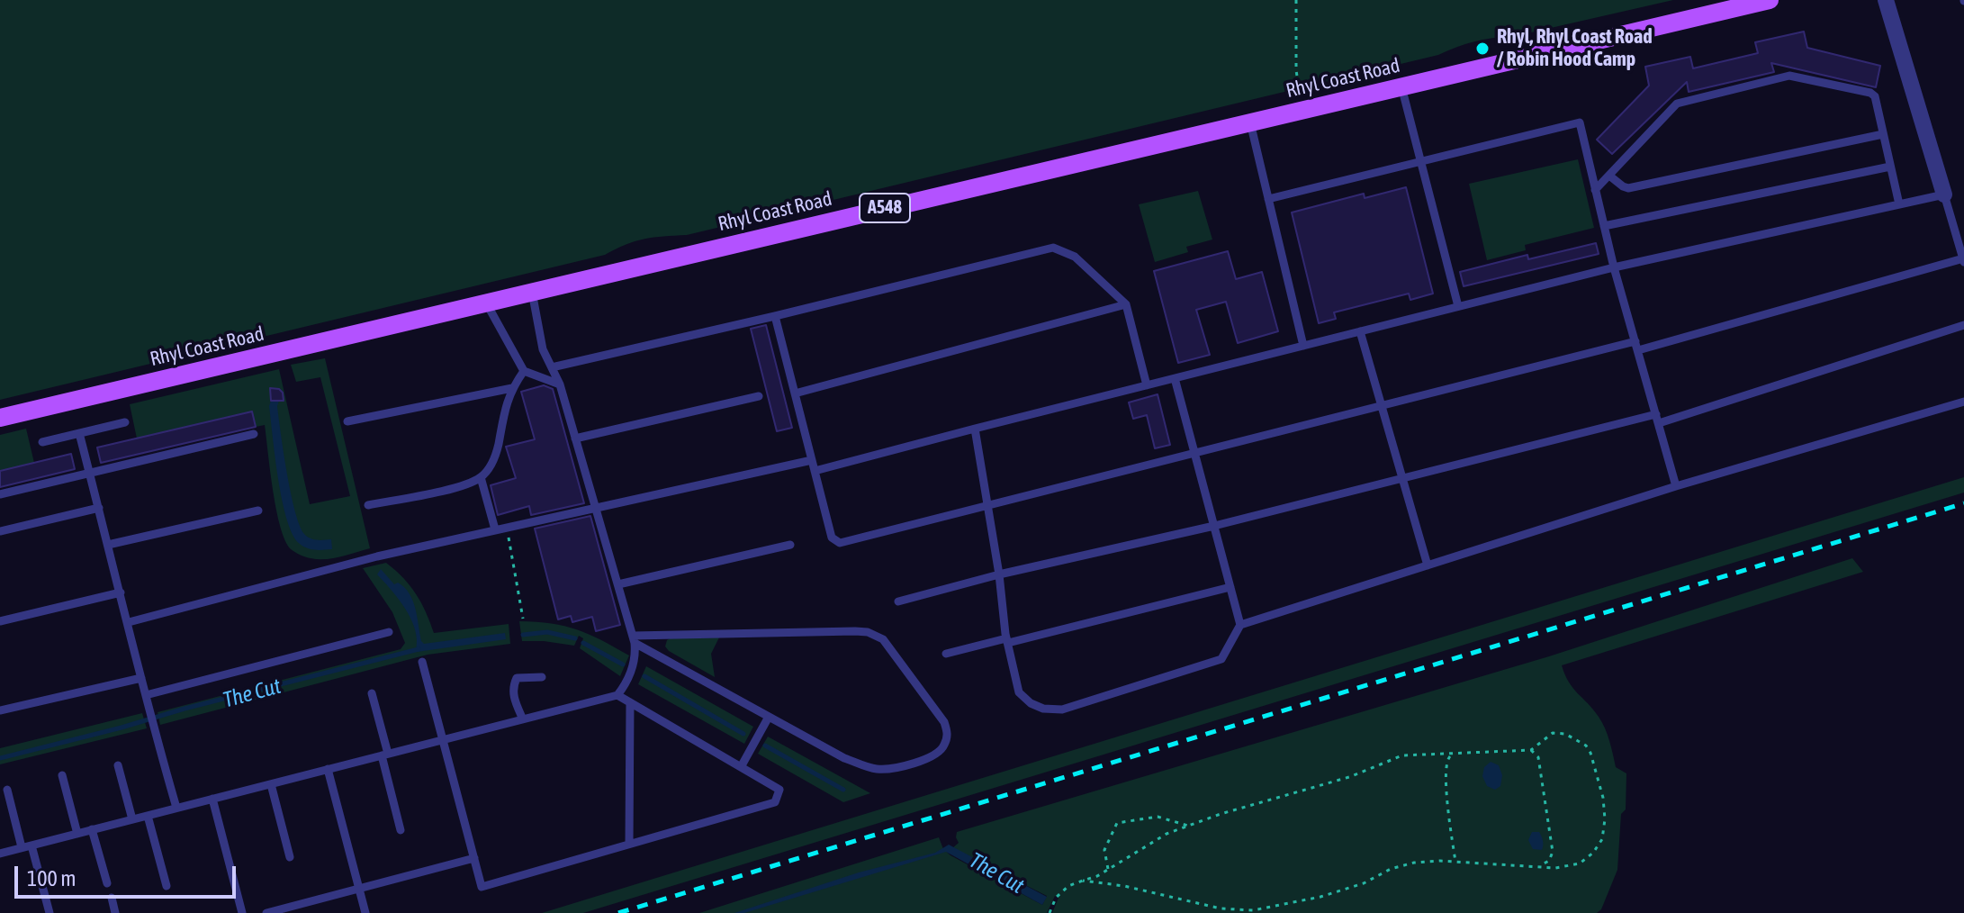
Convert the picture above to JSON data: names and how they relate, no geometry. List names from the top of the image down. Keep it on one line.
{"streets":{"main road":["Rhyl Coast Road","A548"]},"water":["The Cut"],"places":["Rhyl, Rhyl Coast Road / Robin Hood Camp"],"scale_bar":"100 m"}
